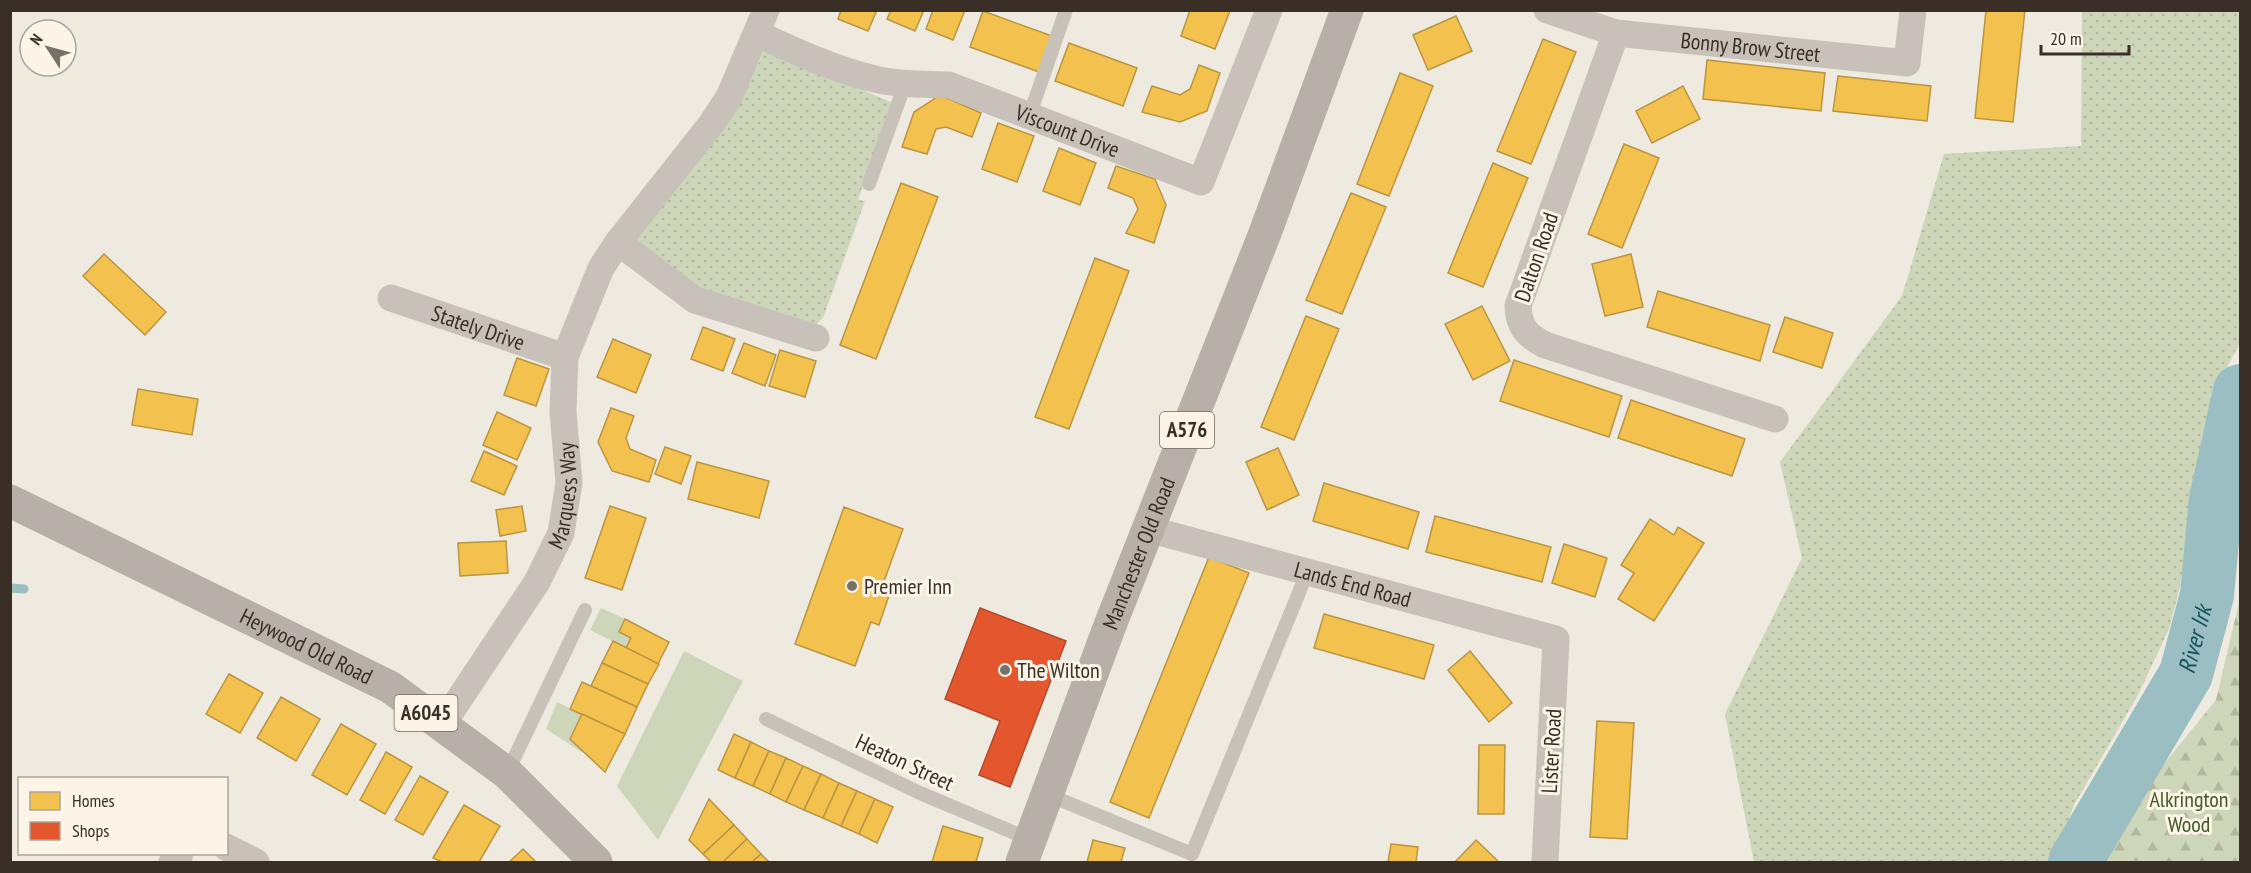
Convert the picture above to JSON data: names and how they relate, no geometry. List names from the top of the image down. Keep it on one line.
{"streets":{"main road":["A576","Manchester Old Road","Heywood Old Road","A6045"],"street":["Bonny Brow Street","Viscount Drive","Dalton Road","Stately Drive","Marquess Way","Lands End Road","Lister Road"],"lane":["Heaton Street"]},"crossings":[["Bonny Brow Street","Dalton Road"],["Viscount Drive","Marquess Way"],["Stately Drive","Marquess Way"],["Marquess Way","Heywood Old Road"],["Manchester Old Road","Lands End Road"],["Manchester Old Road","Heaton Street"],["Lands End Road","Lister Road"]],"water":["River Irk"],"parks":["Alkrington Wood"],"places":["Premier Inn","The Wilton"],"legend":["Homes","Shops"],"scale_bar":"20 m","north":"top left"}
